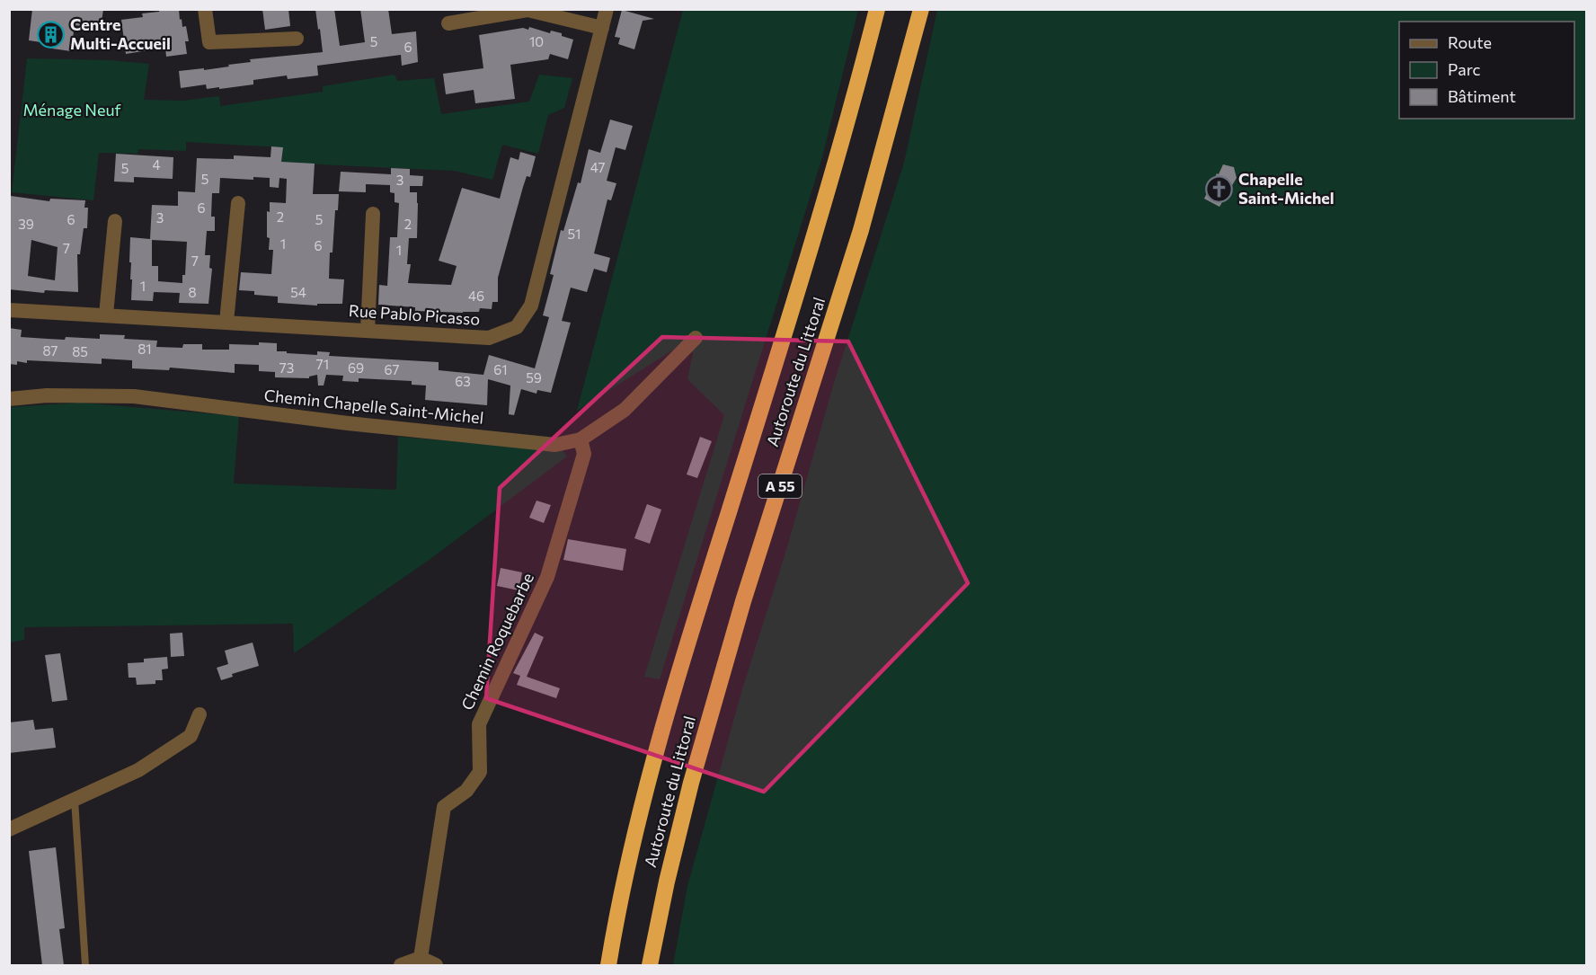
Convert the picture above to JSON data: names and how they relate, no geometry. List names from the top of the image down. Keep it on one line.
{"streets":{"highway":["Autoroute du Littoral","A 55"],"street":["Rue Pablo Picasso","Chemin Chapelle Saint-Michel","Chemin Roquebarbe"]},"crossings":[["Chemin Chapelle Saint-Michel","Chemin Roquebarbe"]],"parks":["Ménage Neuf"],"places":{"building":["Centre Multi-Accueil"],"church":["Chapelle Saint-Michel"]},"house_numbers":["5","10","6","4","47","5","5","3","6","2","3","6","5","39","2","51","1","6","7","1","7","1","8","54","46","81","87","85","71","73","69","67","61","59","63"],"legend":["Route","Parc","Bâtiment"]}
